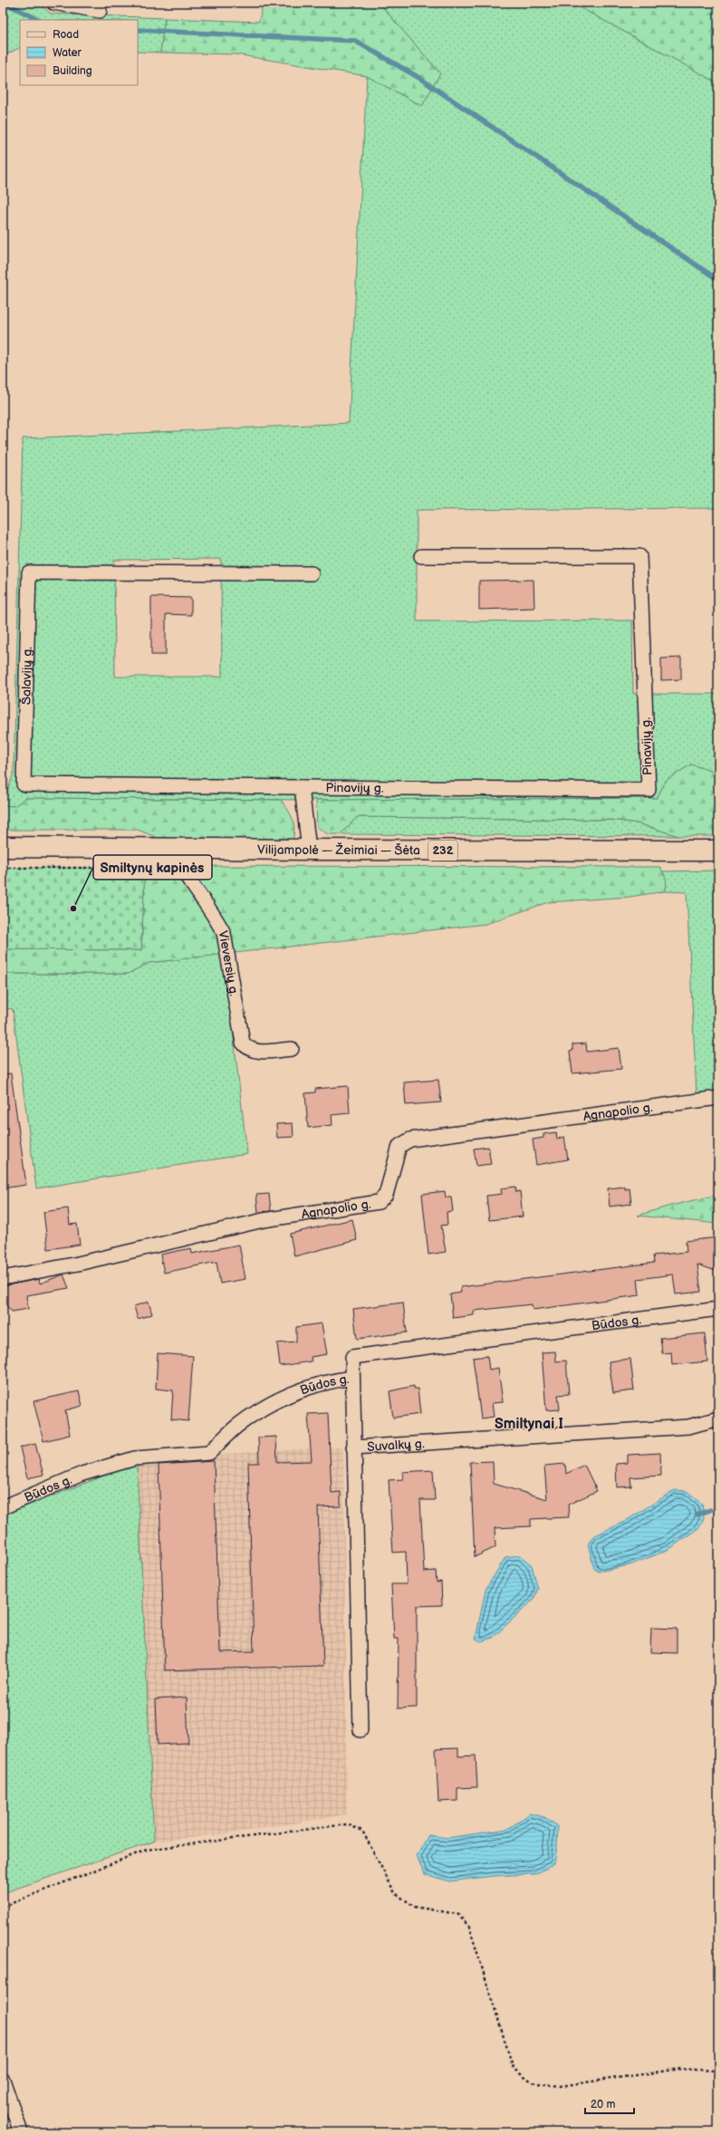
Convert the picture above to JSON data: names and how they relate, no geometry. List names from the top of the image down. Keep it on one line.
{"streets":{"main road":["Vilijampolė — Žeimiai — Šėta","232"],"street":["Šalavijų g.","Pinavijų g.","Vieversių g.","Agnapolio g.","Būdos g.","Suvalkų g."]},"crossings":[["Šalavijų g.","Pinavijų g."],["Vilijampolė — Žeimiai — Šėta","Vieversių g."]],"districts":["Smiltynai I"],"places":["Smiltynų kapinės"],"legend":["Road","Water","Building"],"scale_bar":"20 m"}
